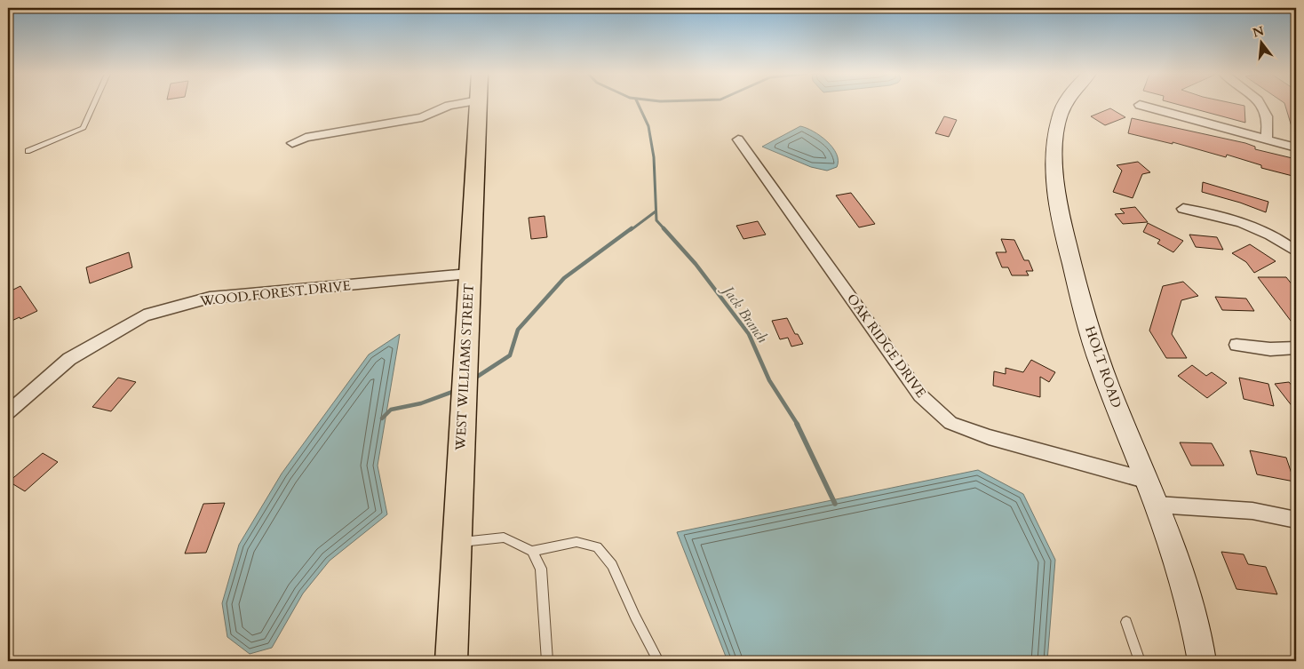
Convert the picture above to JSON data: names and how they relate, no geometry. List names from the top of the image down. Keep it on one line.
{"streets":{"main road":["WEST WILLIAMS STREET"],"street":["WOOD FOREST DRIVE","OAK RIDGE DRIVE","HOLT ROAD"]},"crossings":[["WOOD FOREST DRIVE","WEST WILLIAMS STREET"],["OAK RIDGE DRIVE","HOLT ROAD"]],"water":["Jack Branch"],"north":"top"}
